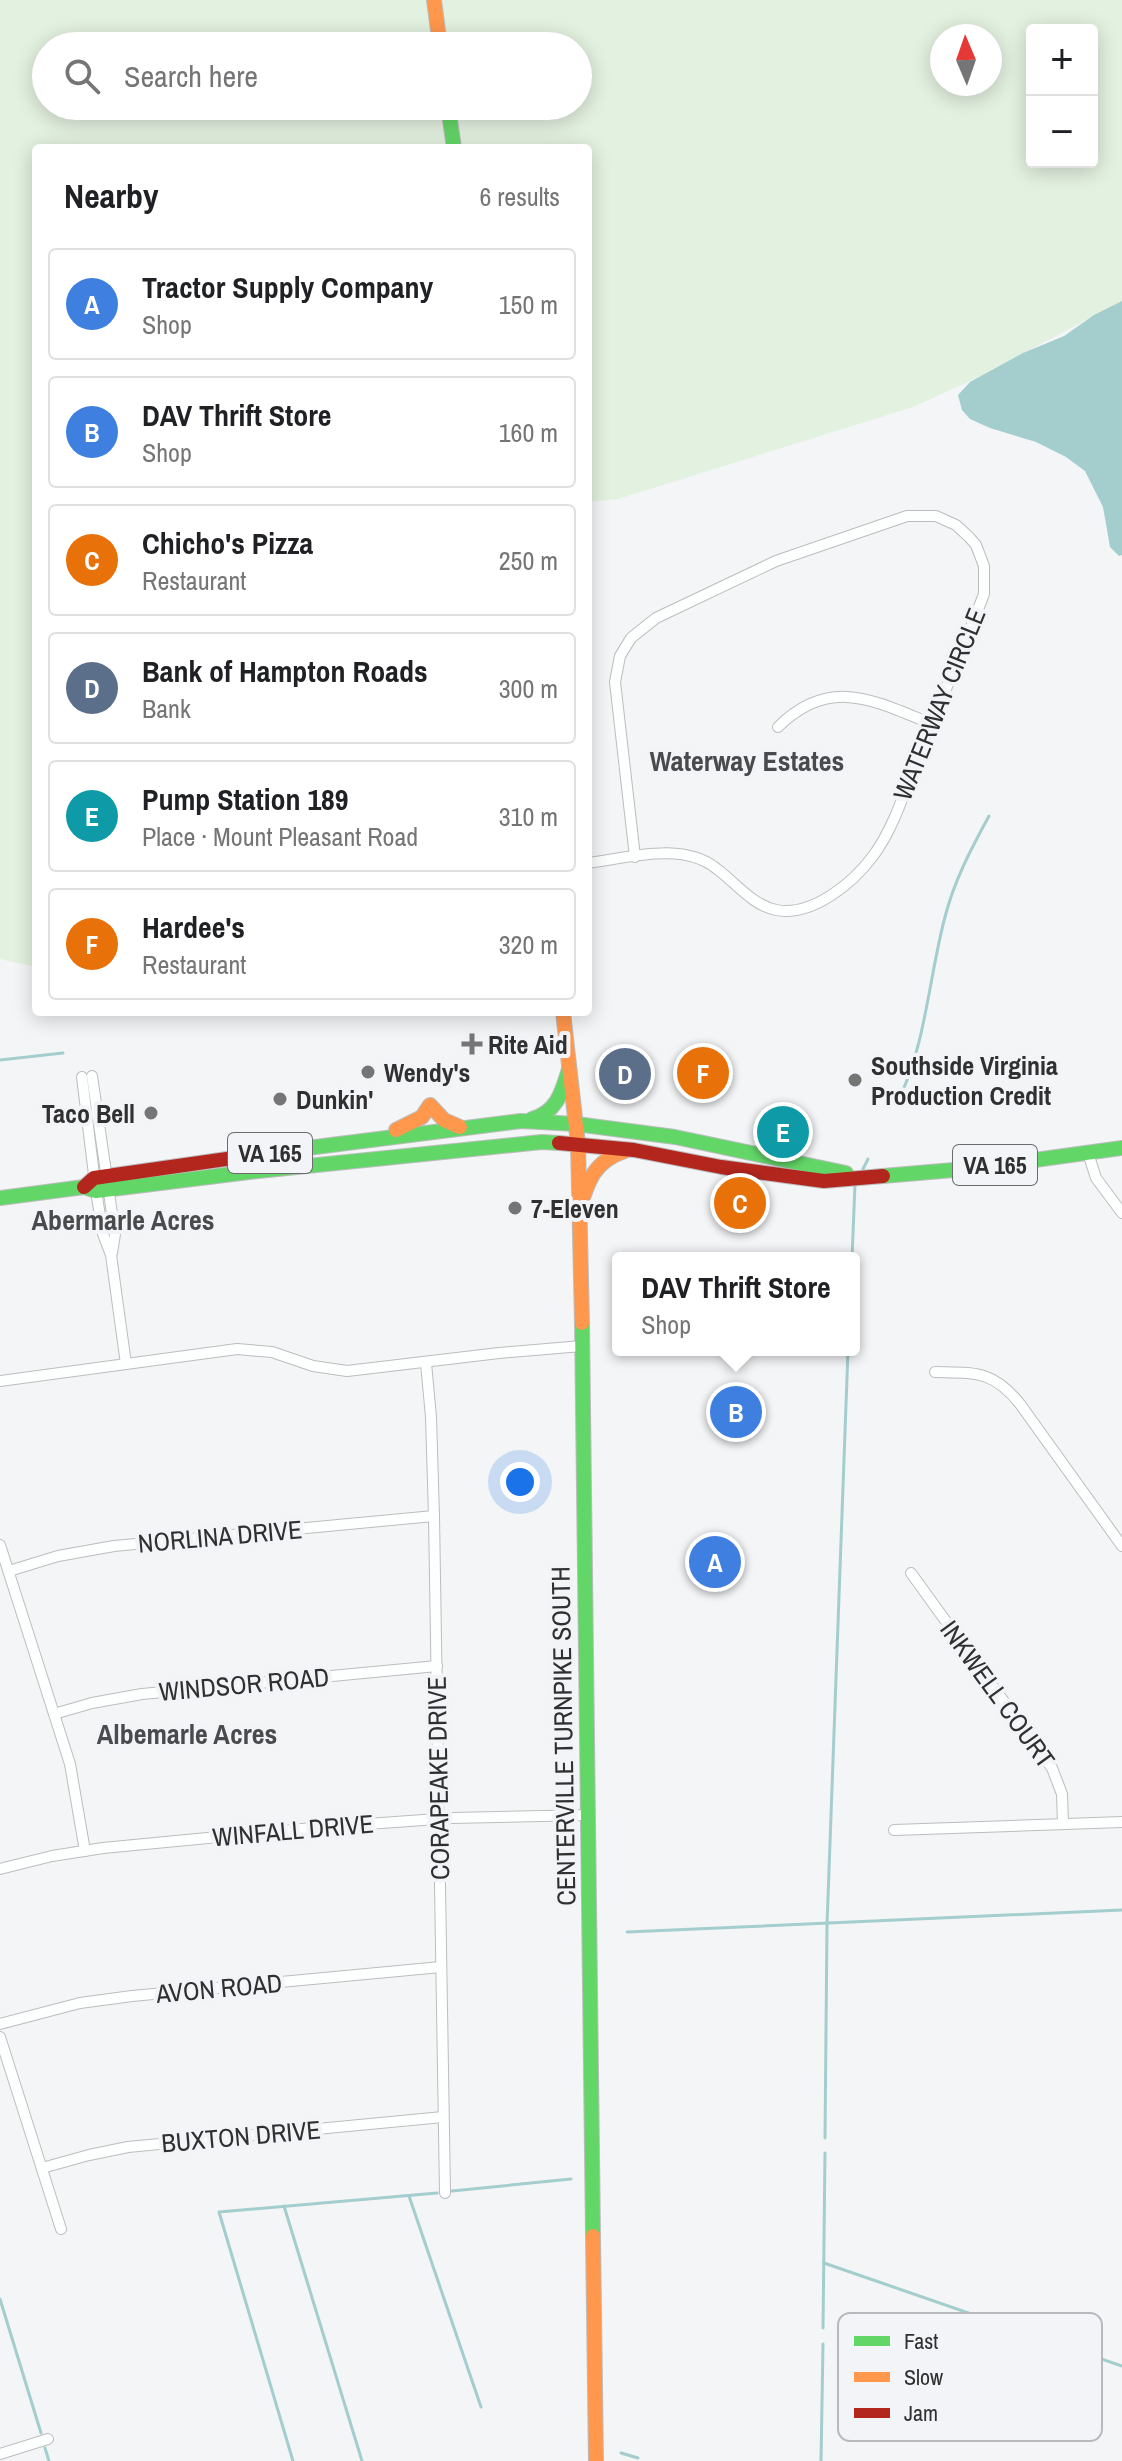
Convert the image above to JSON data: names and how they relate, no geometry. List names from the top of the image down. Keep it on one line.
{"streets":{"main road":["VA 165","CENTERVILLE TURNPIKE SOUTH"],"street":["WATERWAY CIRCLE","NORLINA DRIVE","WINDSOR ROAD","INKWELL COURT","CORAPEAKE DRIVE","WINFALL DRIVE","AVON ROAD","BUXTON DRIVE"]},"crossings":[["VA 165","CENTERVILLE TURNPIKE SOUTH"],["NORLINA DRIVE","CORAPEAKE DRIVE"],["WINDSOR ROAD","CORAPEAKE DRIVE"],["CENTERVILLE TURNPIKE SOUTH","WINFALL DRIVE"],["CORAPEAKE DRIVE","WINFALL DRIVE"],["CORAPEAKE DRIVE","AVON ROAD"],["CORAPEAKE DRIVE","BUXTON DRIVE"]],"districts":["Waterway Estates","Abermarle Acres","Albemarle Acres"],"places":{"health":["Rite Aid"],"other":["Wendy's","Southside Virginia Production Credit","Dunkin'","Taco Bell","7-Eleven"]},"legend":["Fast","Slow","Jam"],"north":"top","page":{"map_buttons":["+","−"],"search":"Search here","heading":["Nearby","6 results"],"list":[{"mark":"A","name":"Tractor Supply Company","note":"Shop","value":"150 m"},{"mark":"B","name":"DAV Thrift Store","note":"Shop","value":"160 m"},{"mark":"C","name":"Chicho's Pizza","note":"Restaurant","value":"250 m"},{"mark":"D","name":"Bank of Hampton Roads","note":"Bank","value":"300 m"},{"mark":"E","name":"Pump Station 189","note":"Place · Mount Pleasant Road","value":"310 m"},{"mark":"F","name":"Hardee's","note":"Restaurant","value":"320 m"}],"pins":["F","D","E","C","B","A"],"popup":["DAV Thrift Store","Shop"]}}
